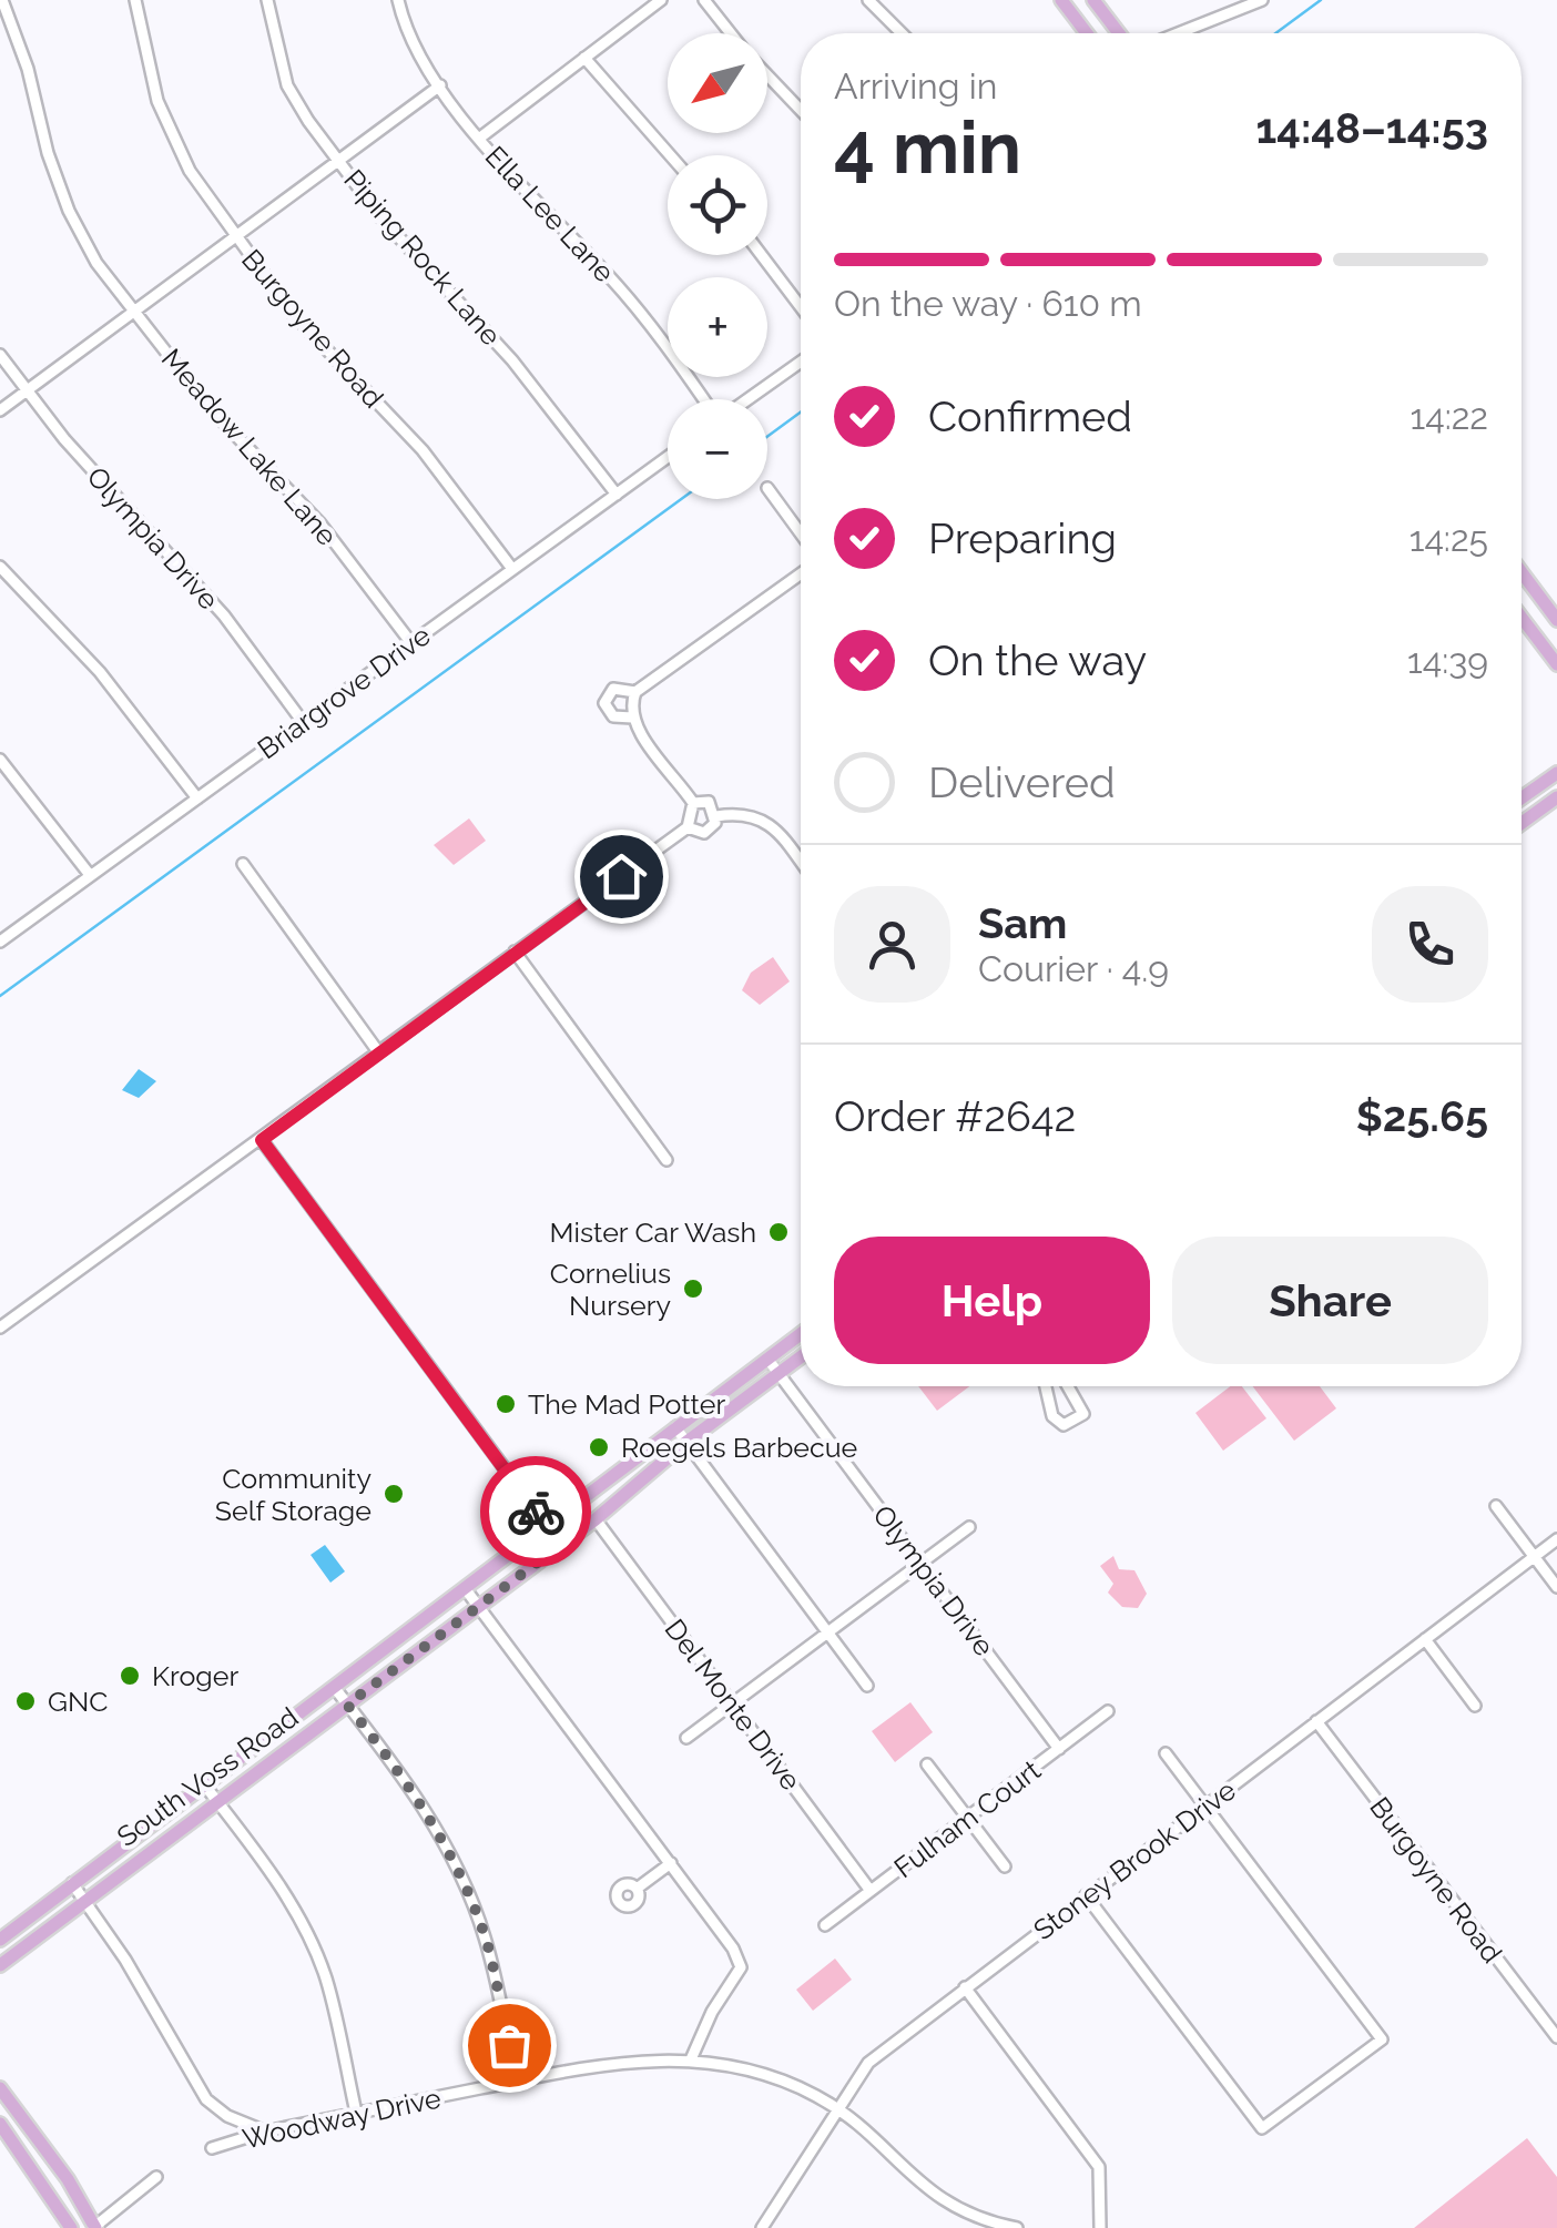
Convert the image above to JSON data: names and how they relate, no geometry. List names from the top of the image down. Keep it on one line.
{"streets":{"main road":["South Voss Road"],"street":["Ella Lee Lane","Piping Rock Lane","Burgoyne Road","Meadow Lake Lane","Olympia Drive","Briargrove Drive","Del Monte Drive","Fulham Court","Stoney Brook Drive","Woodway Drive"]},"crossings":[["Piping Rock Lane","Briargrove Drive"],["Burgoyne Road","Briargrove Drive"],["Burgoyne Road","Stoney Brook Drive"],["Meadow Lake Lane","Briargrove Drive"],["Olympia Drive","Briargrove Drive"],["Olympia Drive","South Voss Road"],["Olympia Drive","Fulham Court"],["Del Monte Drive","South Voss Road"],["Del Monte Drive","Fulham Court"],["Stoney Brook Drive","Woodway Drive"]],"places":["Mister Car Wash","Cornelius Nursery","The Mad Potter","Roegels Barbecue","Community Self Storage","Kroger","GNC"],"north":"bottom left","page":{"map_buttons":["+","−"],"heading":["4 min","Arriving in","14:48–14:53"],"panel":["Sam","Courier · 4.9","Order #2642","$25.65"],"bar":"On the way · 610 m","list":[["Confirmed","14:22"],["Preparing","14:25"],["On the way","14:39"],"Delivered"],"buttons":["Help","Share"]}}
